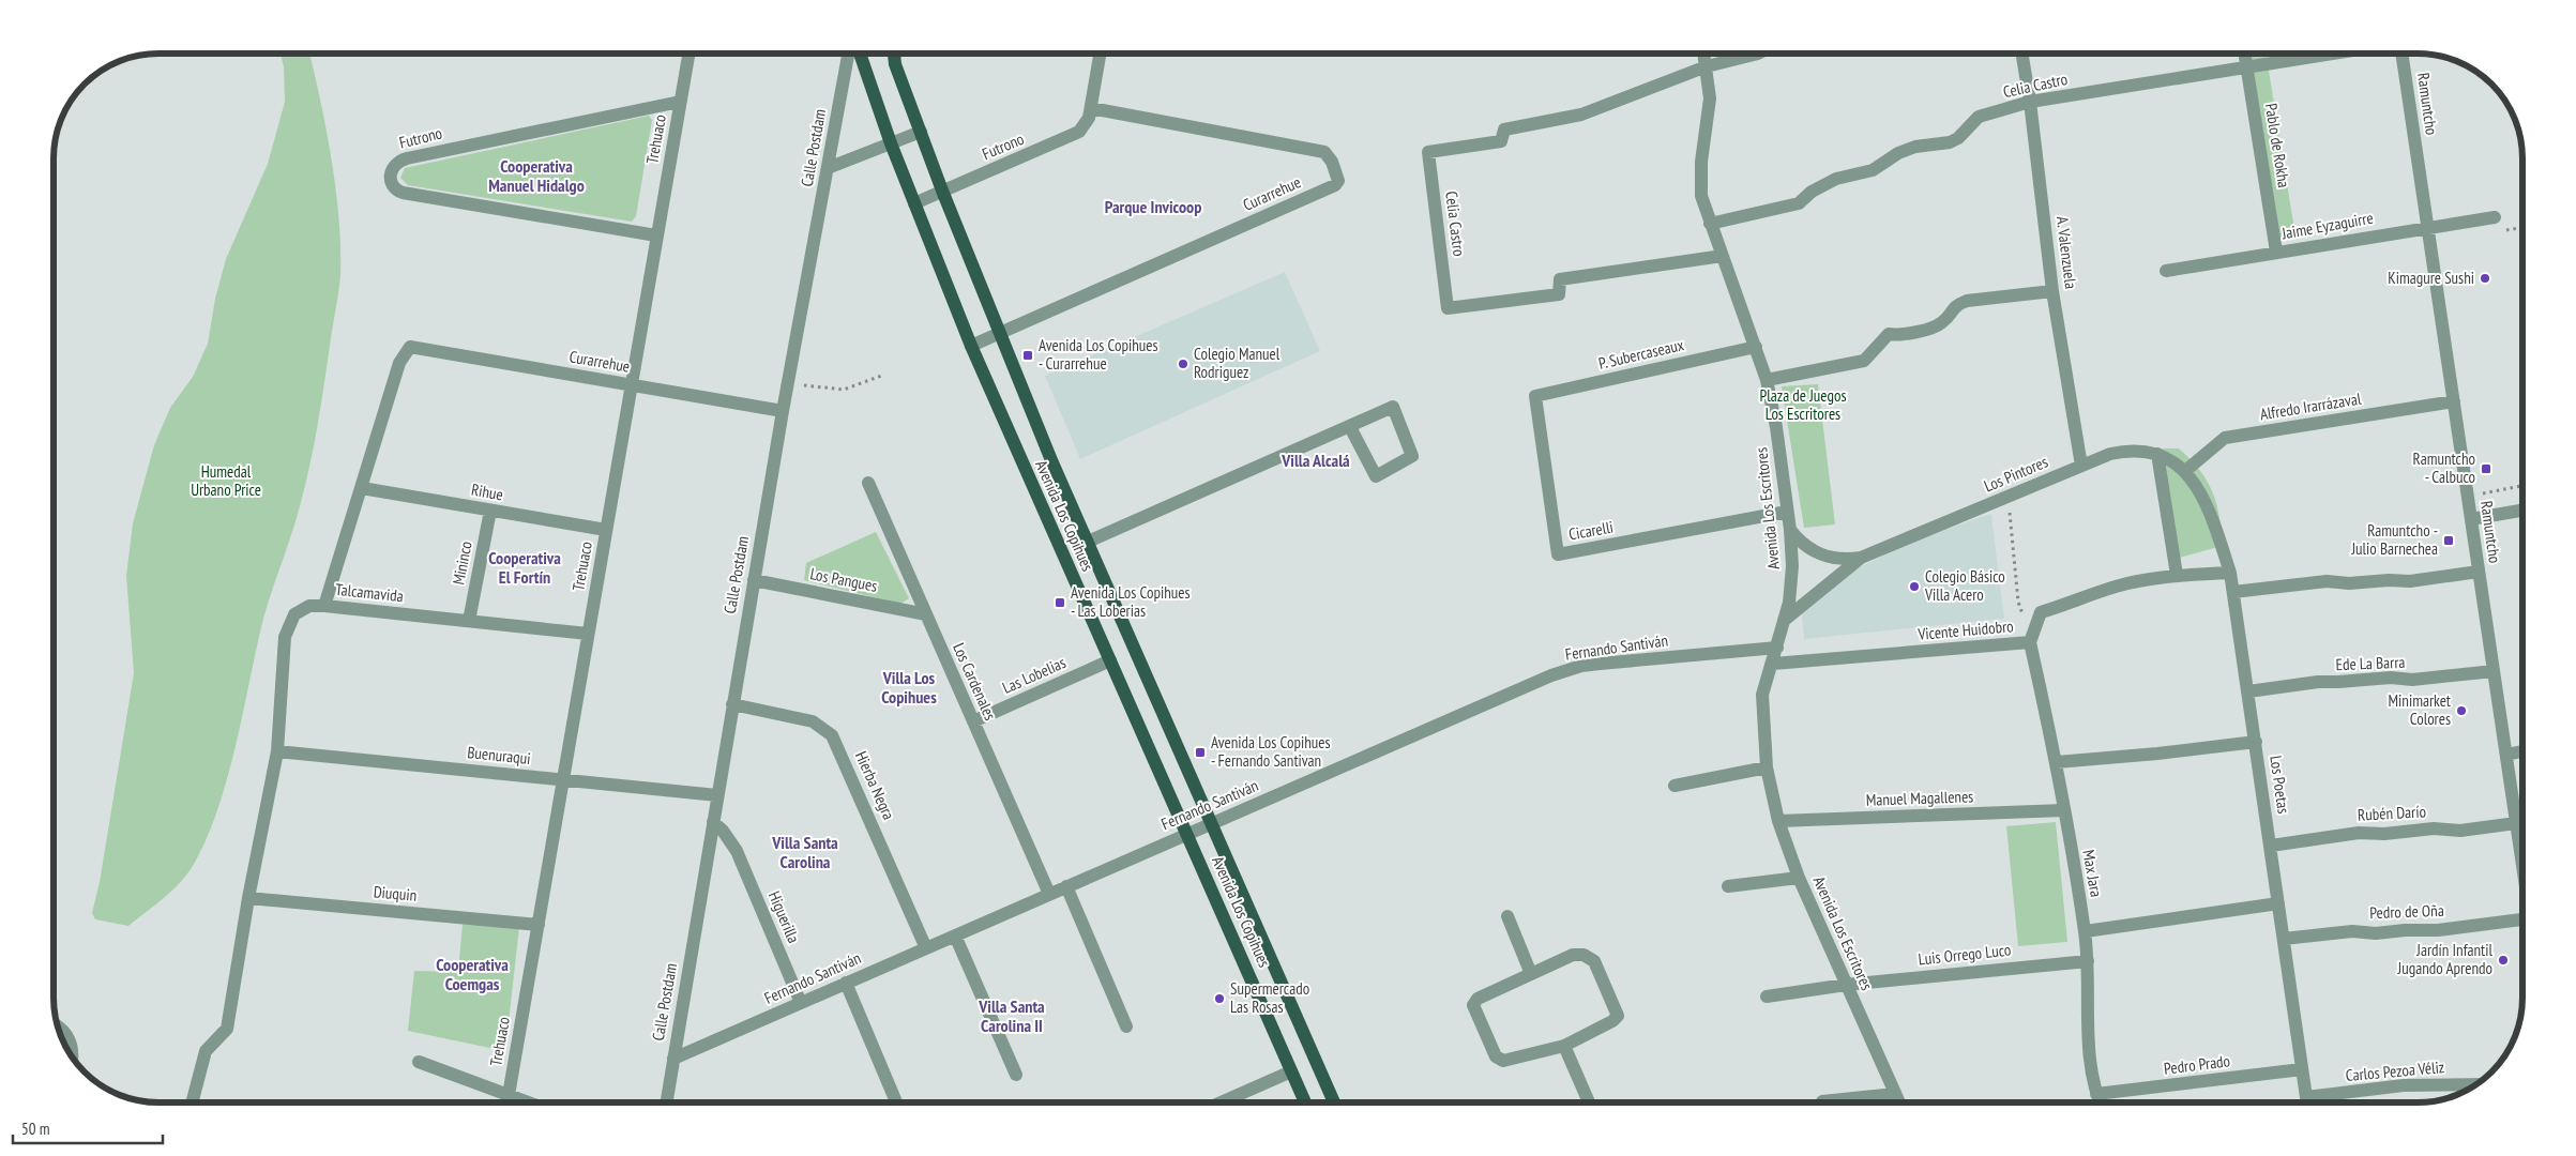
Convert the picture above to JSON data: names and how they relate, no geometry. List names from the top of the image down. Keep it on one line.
{"streets":{"main road":["Avenida Los Copihues"],"street":["Celia Castro","Ramuntcho","Futrono","Trehuaco","Pablo de Rokha","Calle Postdam","Curarrehue","Jaime Eyzaguirre","A. Valenzuela","P. Subercaseaux","Alfredo Irarrázaval","Los Pintores","Rihue","Avenida Los Escritores","Cicarelli","Mininco","Los Pangues","Talcamavida","Vicente Huidobro","Fernando Santiván","Ede La Barra","Las Lobelias","Los Cardenales","Buenuraqui","Los Poetas","Hierba Negra","Manuel Magallenes","Rubén Darío","Max Jara","Diuquin","Pedro de Oña","Higuerilla","Luis Orrego Luco","Pedro Prado","Carlos Pezoa Véliz"]},"crossings":[["Celia Castro","Pablo de Rokha"],["Celia Castro","A. Valenzuela"],["Celia Castro","Avenida Los Escritores"],["Ramuntcho","Jaime Eyzaguirre"],["Ramuntcho","Alfredo Irarrázaval"],["Ramuntcho","Ede La Barra"],["Ramuntcho","Rubén Darío"],["Futrono","Trehuaco"],["Futrono","Curarrehue"],["Futrono","Avenida Los Copihues"],["Trehuaco","Curarrehue"],["Trehuaco","Rihue"],["Trehuaco","Talcamavida"],["Trehuaco","Buenuraqui"],["Trehuaco","Diuquin"],["Pablo de Rokha","Jaime Eyzaguirre"],["Calle Postdam","Curarrehue"],["Calle Postdam","Los Pangues"],["Calle Postdam","Fernando Santiván"],["Calle Postdam","Buenuraqui"],["Calle Postdam","Hierba Negra"],["Calle Postdam","Higuerilla"],["Curarrehue","Avenida Los Copihues"],["Curarrehue","Talcamavida"],["A. Valenzuela","Los Pintores"],["P. Subercaseaux","Avenida Los Escritores"],["P. Subercaseaux","Cicarelli"],["Alfredo Irarrázaval","Los Pintores"],["Alfredo Irarrázaval","Los Poetas"],["Los Pintores","Avenida Los Escritores"],["Los Pintores","Los Poetas"],["Rihue","Mininco"],["Rihue","Talcamavida"],["Avenida Los Escritores","Cicarelli"],["Avenida Los Escritores","Vicente Huidobro"],["Avenida Los Escritores","Fernando Santiván"],["Avenida Los Escritores","Manuel Magallenes"],["Avenida Los Escritores","Luis Orrego Luco"],["Avenida Los Copihues","Fernando Santiván"],["Avenida Los Copihues","Las Lobelias"],["Mininco","Talcamavida"],["Los Pangues","Los Cardenales"],["Vicente Huidobro","Los Poetas"],["Vicente Huidobro","Max Jara"],["Fernando Santiván","Los Cardenales"],["Fernando Santiván","Hierba Negra"],["Fernando Santiván","Higuerilla"],["Ede La Barra","Los Poetas"],["Las Lobelias","Los Cardenales"],["Los Poetas","Rubén Darío"],["Los Poetas","Pedro de Oña"],["Los Poetas","Pedro Prado"],["Los Poetas","Carlos Pezoa Véliz"],["Manuel Magallenes","Max Jara"],["Max Jara","Luis Orrego Luco"],["Max Jara","Pedro Prado"]],"districts":["Cooperativa Manuel Hidalgo","Parque Invicoop","Villa Alcalá","Cooperativa El Fortín","Villa Los Copihues","Villa Santa Carolina","Cooperativa Coemgas","Villa Santa Carolina II"],"parks":["Plaza de Juegos Los Escritores","Humedal Urbano Price"],"places":{"other":["Kimagure Sushi","Colegio Manuel Rodriguez","Colegio Básico Villa Acero","Minimarket Colores","Jardín Infantil Jugando Aprendo","Supermercado Las Rosas"],"transit":["Avenida Los Copihues - Curarrehue","Ramuntcho - Calbuco","Ramuntcho - Julio Barnechea","Avenida Los Copihues - Las Loberias","Avenida Los Copihues - Fernando Santivan"]},"scale_bar":"50 m"}
